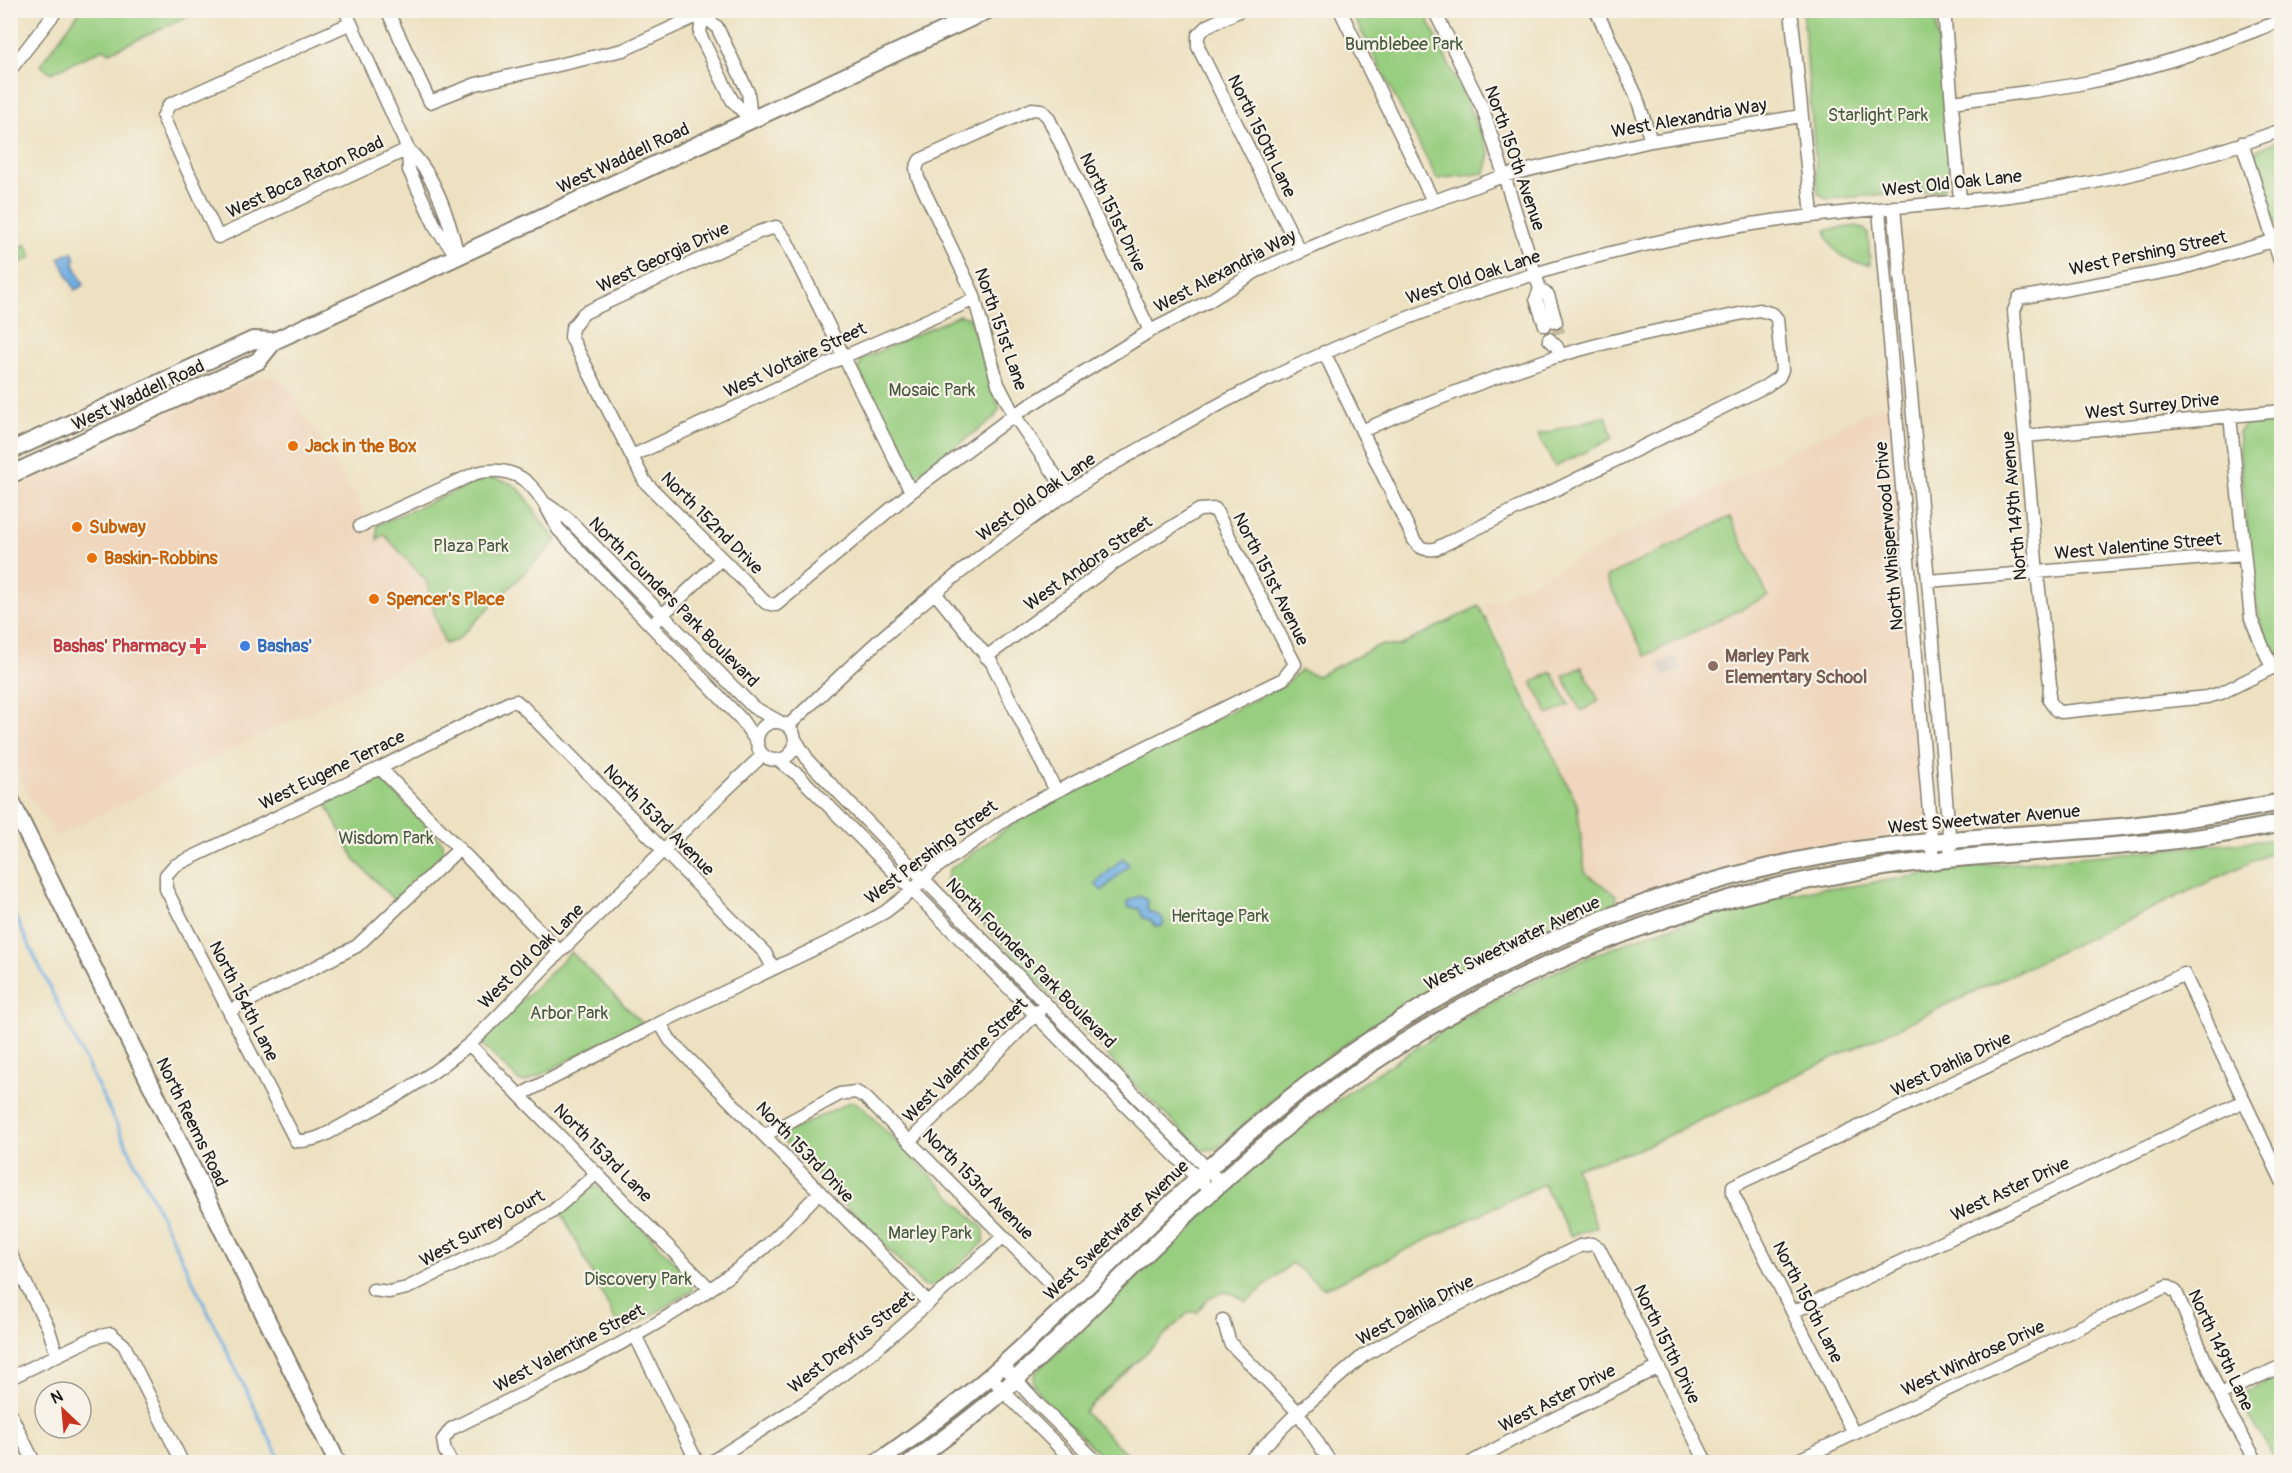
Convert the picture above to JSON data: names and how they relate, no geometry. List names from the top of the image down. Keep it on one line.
{"streets":{"street":["West Alexandria Way","North 150th Lane","West Waddell Road","North 150th Avenue","West Boca Raton Road","West Old Oak Lane","North 151st Drive","West Pershing Street","West Georgia Drive","North 151st Lane","West Voltaire Street","West Surrey Drive","North 149th Avenue","North 152nd Drive","North Whisperwood Drive","West Valentine Street","West Andora Street","North 151st Avenue","North Founders Park Boulevard","West Eugene Terrace","West Sweetwater Avenue","North 153rd Avenue","North 154th Lane","West Dahlia Drive","North Reems Road","North 153rd Drive","North 153rd Lane","West Aster Drive","West Surrey Court","West Dreyfus Street","North 151th Drive","North 149th Lane","West Windrose Drive"]},"crossings":[["West Alexandria Way","North 150th Lane"],["West Alexandria Way","North 150th Avenue"],["West Alexandria Way","North 151st Drive"],["West Alexandria Way","North 151st Lane"],["West Alexandria Way","North 152nd Drive"],["North 150th Lane","West Dahlia Drive"],["North 150th Lane","West Aster Drive"],["North 150th Lane","West Windrose Drive"],["North 150th Avenue","West Old Oak Lane"],["West Old Oak Lane","North 151st Lane"],["West Old Oak Lane","North Whisperwood Drive"],["West Old Oak Lane","North Founders Park Boulevard"],["West Old Oak Lane","North 153rd Avenue"],["West Old Oak Lane","North 154th Lane"],["West Old Oak Lane","North 153rd Lane"],["North 151st Drive","North 151st Lane"],["West Pershing Street","North 149th Avenue"],["West Pershing Street","North 151st Avenue"],["West Pershing Street","North Founders Park Boulevard"],["West Pershing Street","North 153rd Avenue"],["West Pershing Street","North 153rd Drive"],["West Pershing Street","North 153rd Lane"],["West Georgia Drive","West Voltaire Street"],["West Georgia Drive","North 152nd Drive"],["North 151st Lane","West Voltaire Street"],["West Voltaire Street","North 152nd Drive"],["West Surrey Drive","North 149th Avenue"],["North 149th Avenue","West Valentine Street"],["North Whisperwood Drive","West Valentine Street"],["North Whisperwood Drive","West Sweetwater Avenue"],["West Valentine Street","North Founders Park Boulevard"],["West Valentine Street","North 153rd Avenue"],["West Valentine Street","North 153rd Drive"],["West Valentine Street","North 153rd Lane"],["West Andora Street","North 151st Avenue"],["North Founders Park Boulevard","West Sweetwater Avenue"],["West Eugene Terrace","North 153rd Avenue"],["West Eugene Terrace","North 154th Lane"],["North 153rd Avenue","North 153rd Drive"],["North 153rd Avenue","West Dreyfus Street"],["West Dahlia Drive","West Aster Drive"],["West Dahlia Drive","North 151th Drive"],["North 153rd Drive","West Dreyfus Street"],["North 153rd Lane","West Surrey Court"],["West Aster Drive","North 151th Drive"],["North 149th Lane","West Windrose Drive"]],"parks":["Bumblebee Park","Starlight Park","Mosaic Park","Plaza Park","Wisdom Park","Heritage Park","Arbor Park","Marley Park","Discovery Park"],"places":{"other":["Jack in the Box","Subway","Baskin-Robbins","Spencer's Place","Bashas'","Marley Park Elementary School"],"health":["Bashas' Pharmacy"]},"north":"top left"}
